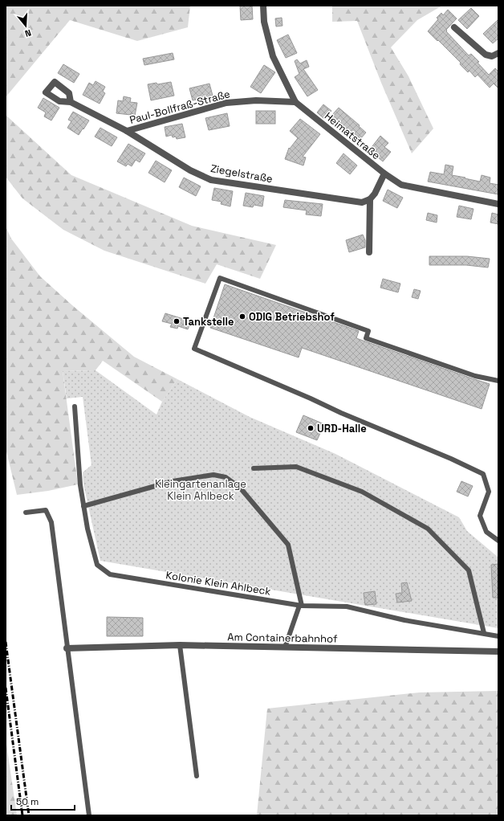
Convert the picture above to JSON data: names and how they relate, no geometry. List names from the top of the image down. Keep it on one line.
{"streets":{"street":["Paul-Bollfraß-Straße","Heimatstraße","Ziegelstraße","Am Containerbahnhof"],"lane":["Kolonie Klein Ahlbeck"]},"crossings":[["Paul-Bollfraß-Straße","Heimatstraße"],["Paul-Bollfraß-Straße","Ziegelstraße"]],"parks":["Kleingartenanlage Klein Ahlbeck"],"places":["ODIG Betriebshof","Tankstelle","URD-Halle"],"scale_bar":"50 m","north":"bottom"}
